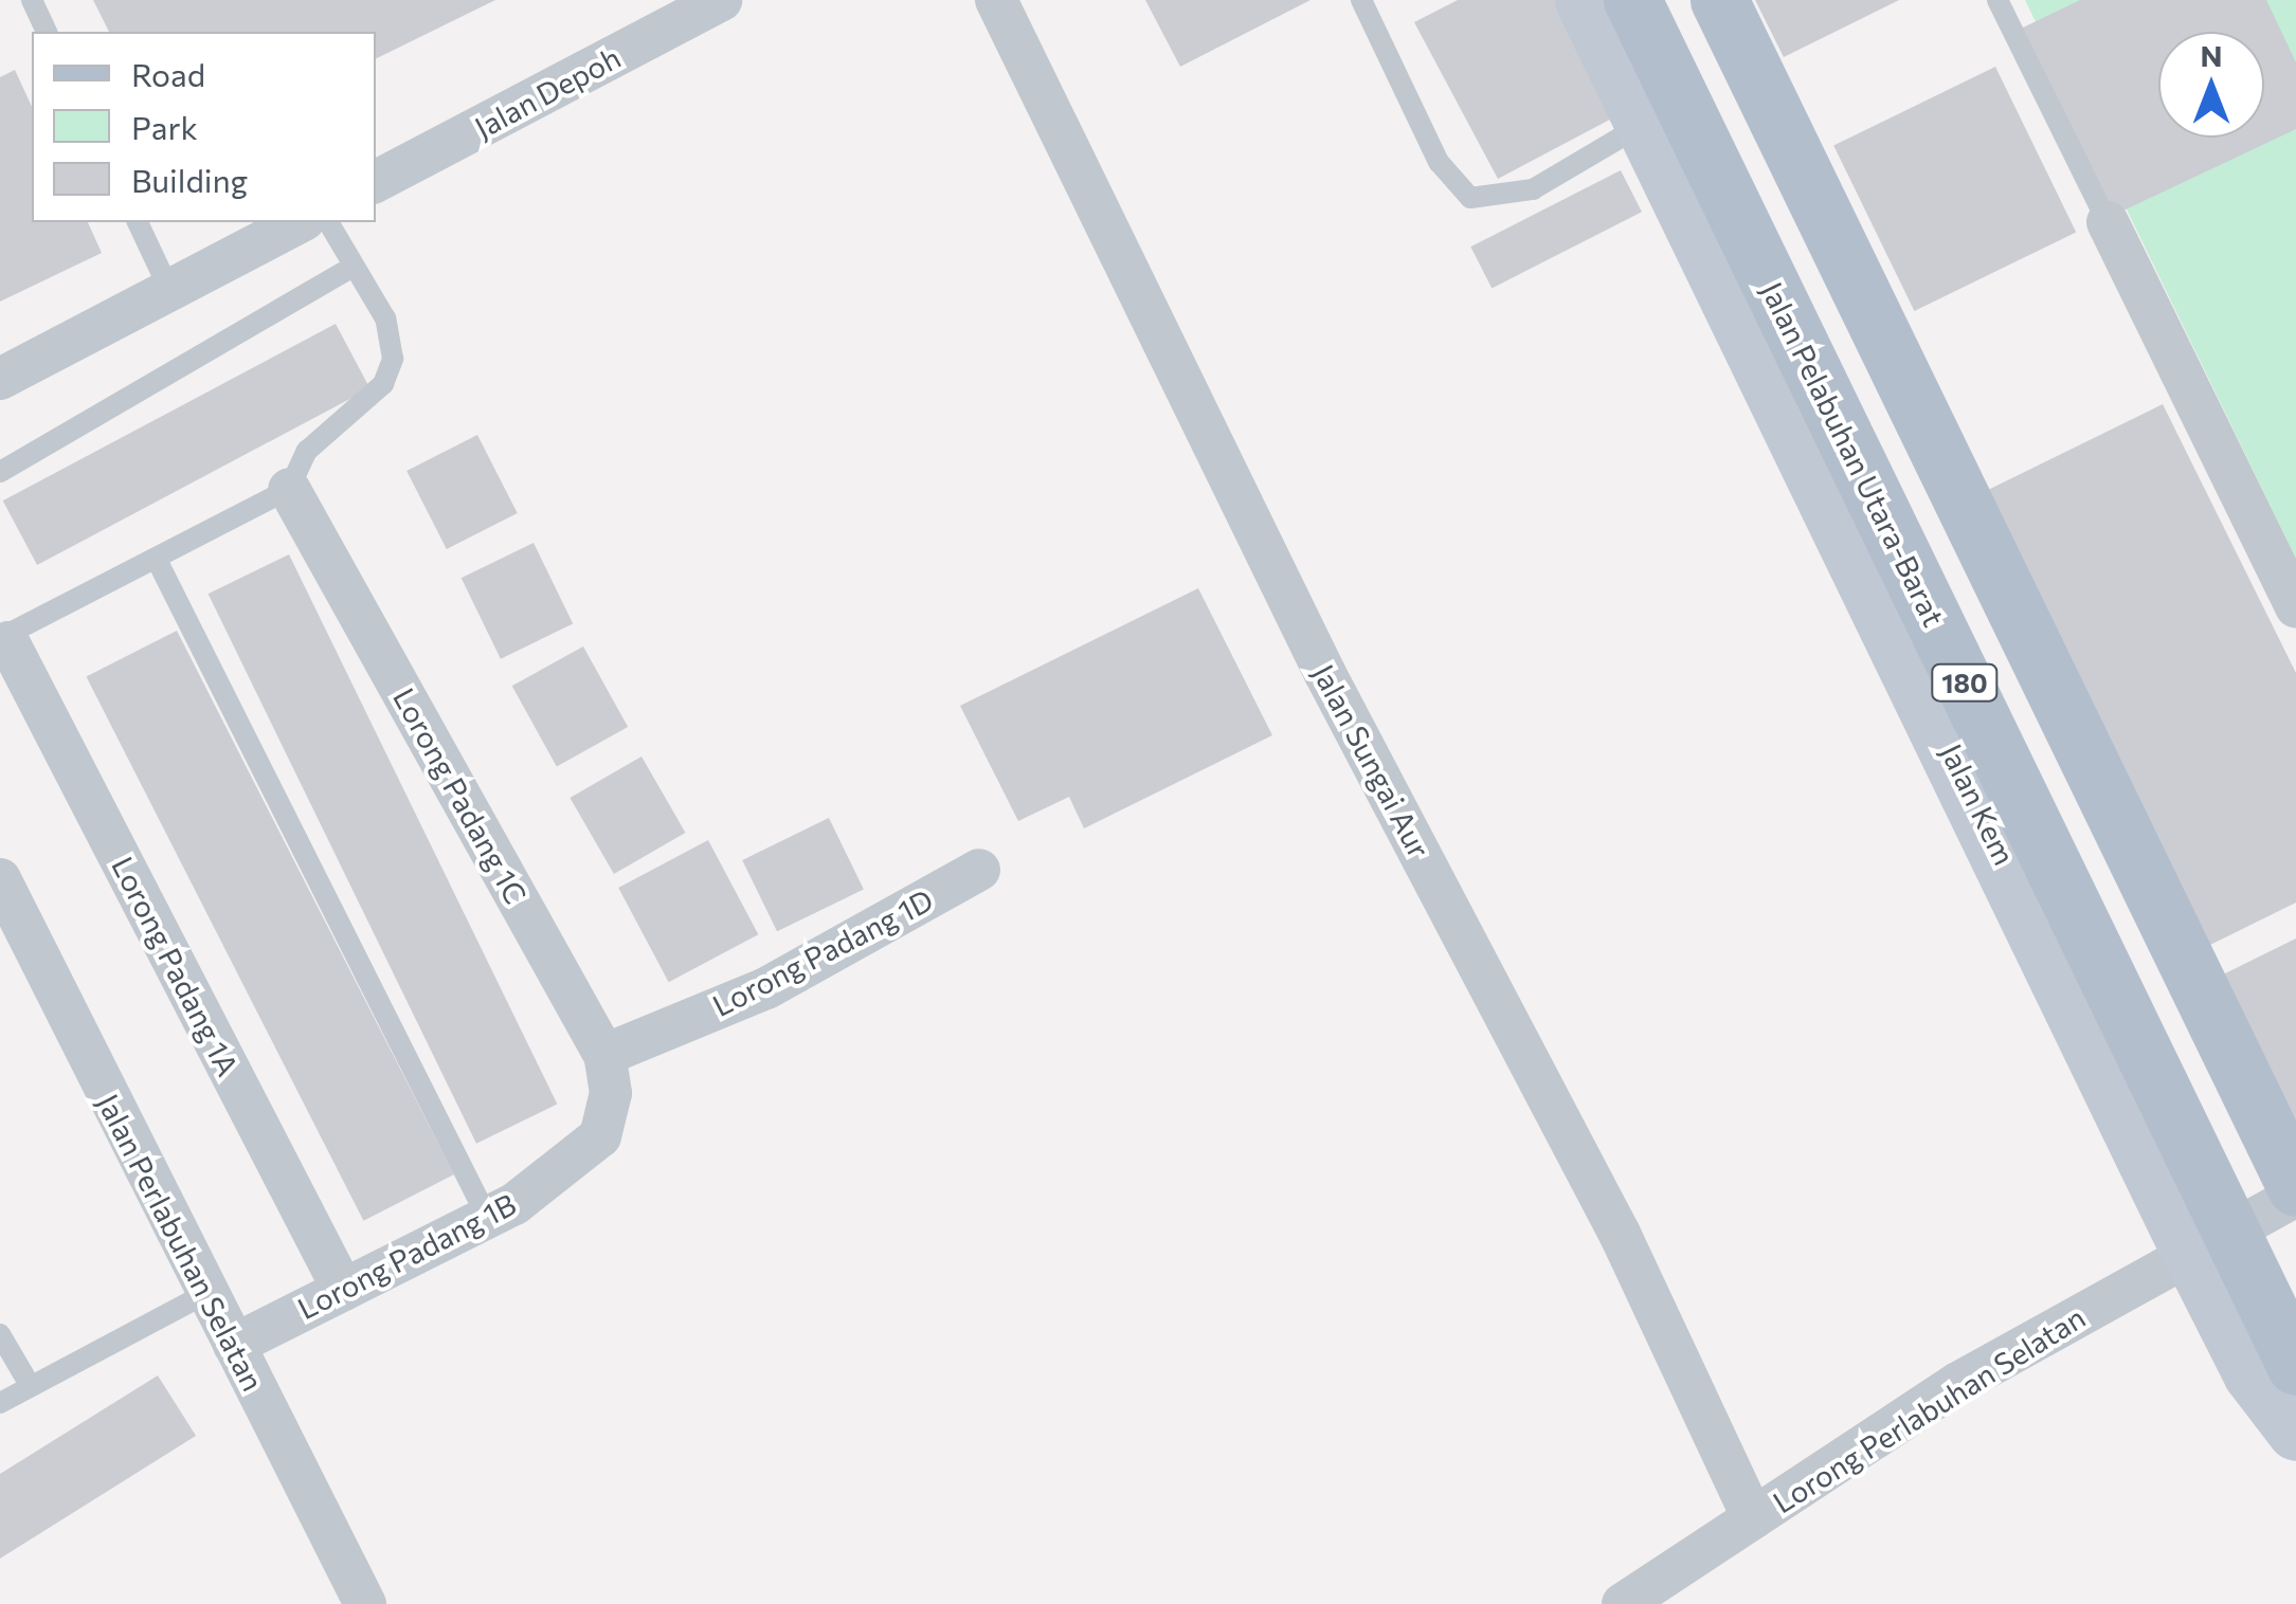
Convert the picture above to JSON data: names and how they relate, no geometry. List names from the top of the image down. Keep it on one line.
{"streets":{"main road":["Jalan Pelabuhan Utara-Barat","180"],"street":["Jalan Depoh","Jalan Sungai Aur","Lorong Padang 1C","Jalan Kem","Lorong Padang 1D","Lorong Padang 1A","Jalan Perlabuhan Selatan","Lorong Padang 1B","Lorong Perlabuhan Selatan"]},"crossings":[["Jalan Sungai Aur","Lorong Perlabuhan Selatan"],["Lorong Padang 1C","Lorong Padang 1D"],["Lorong Padang 1C","Lorong Padang 1B"],["Jalan Kem","Lorong Perlabuhan Selatan"],["Lorong Padang 1A","Lorong Padang 1B"],["Jalan Perlabuhan Selatan","Lorong Padang 1B"]],"legend":["Road","Park","Building"],"north":"top"}
